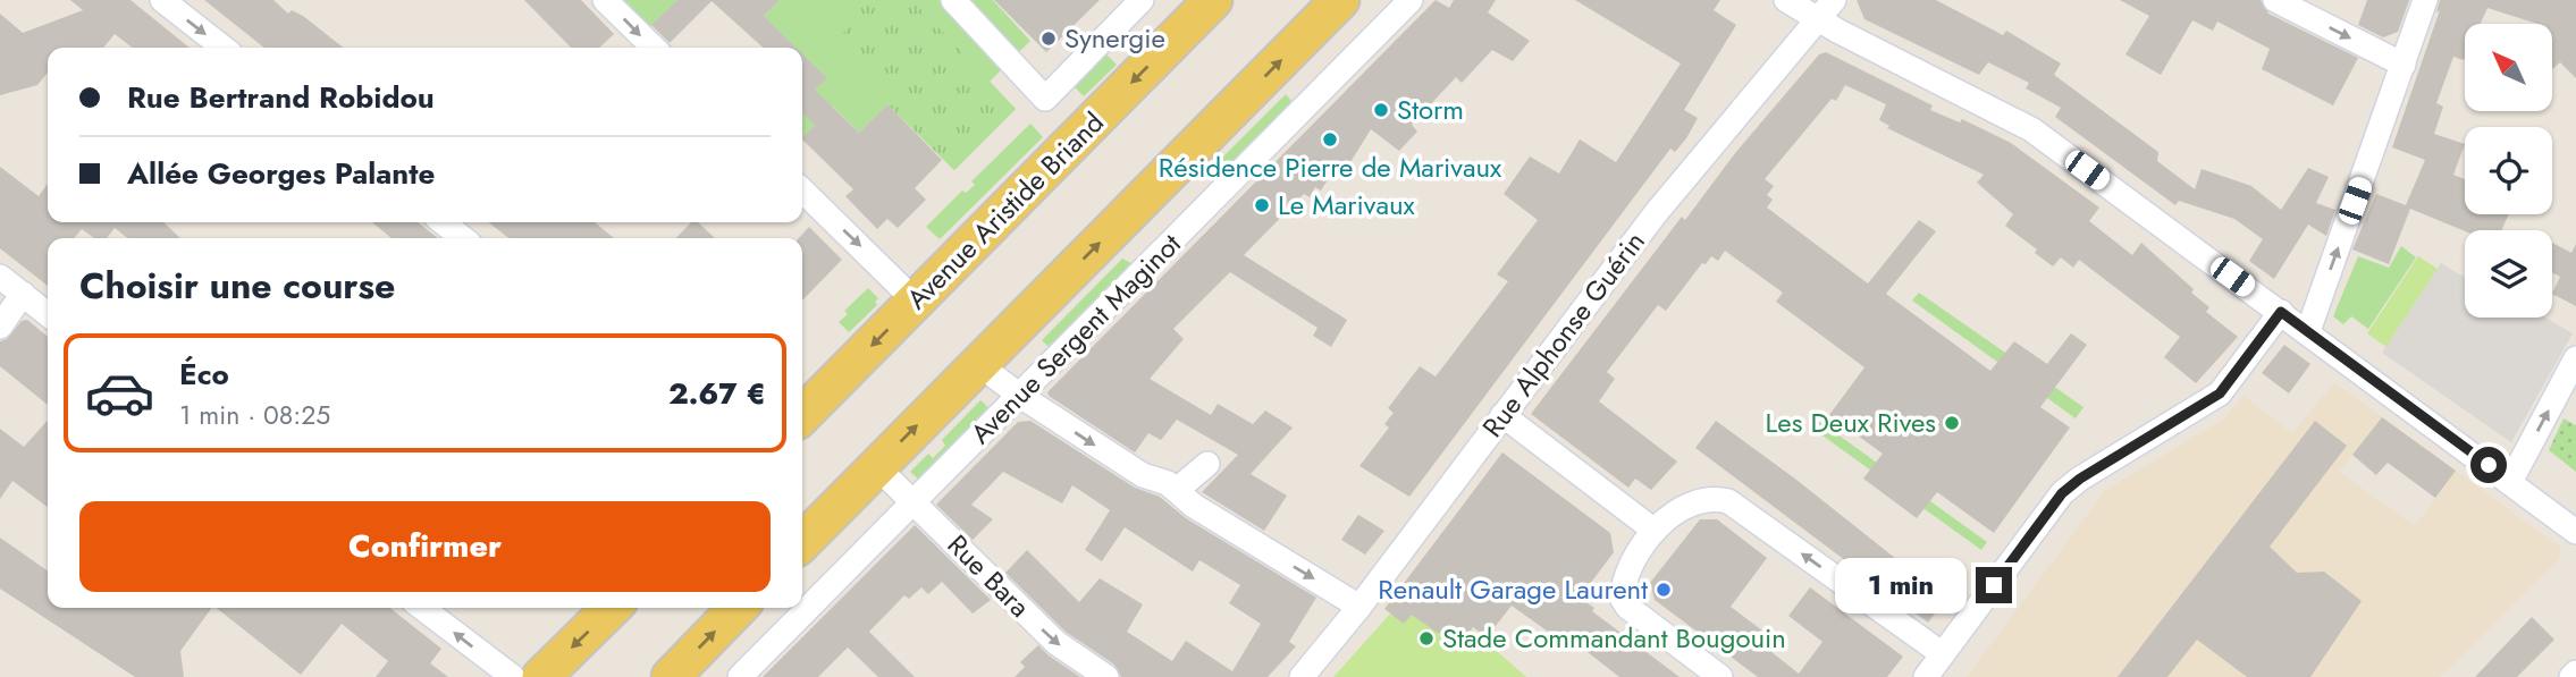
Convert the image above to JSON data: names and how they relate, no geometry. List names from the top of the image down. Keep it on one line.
{"streets":{"main road":["Avenue Aristide Briand","Avenue Sergent Maginot"],"street":["Rue Alphonse Guérin","Rue Bara"]},"crossings":[["Avenue Sergent Maginot","Rue Bara"]],"one_way":["Avenue Aristide Briand","Avenue Sergent Maginot"],"places":["Synergie","Storm","Résidence Pierre de Marivaux","Le Marivaux","Les Deux Rives","Renault Garage Laurent","Stade Commandant Bougouin"],"north":"top left","page":{"banner":["Rue Bertrand Robidou","Allée Georges Palante"],"heading":"Choisir une course","list":[{"name":"Éco","note":"1 min · 08:25","value":"2.67 €"}],"buttons":"Confirmer","bubble":"1 min"}}
